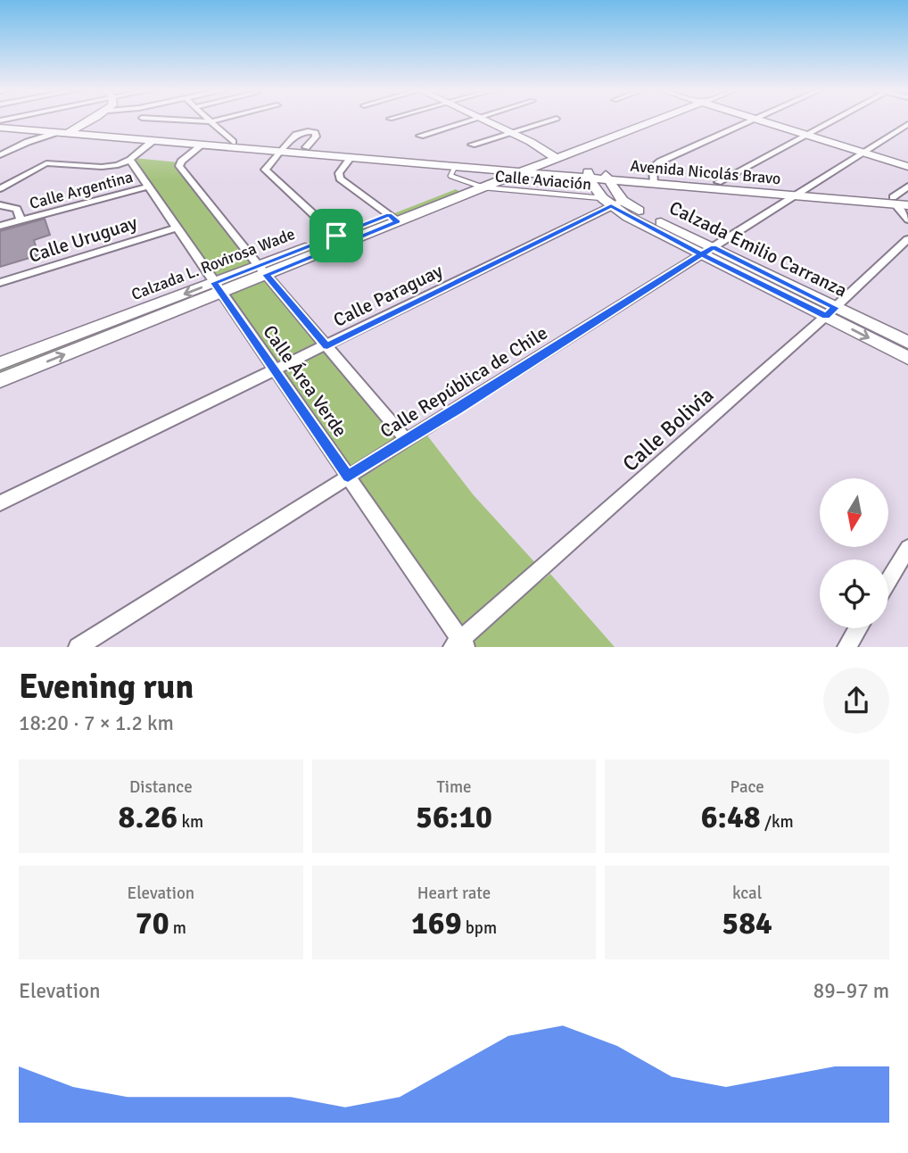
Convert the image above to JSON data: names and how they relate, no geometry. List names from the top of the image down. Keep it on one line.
{"streets":{"street":["Avenida Nicolás Bravo","Calle Argentina","Calle Uruguay","Calzada Emilio Carranza","Calzada L. Rovirosa Wade","Calle Paraguay","Calle Área Verde","Calle República de Chile","Calle Bolivia"],"lane":["Calle Aviación"]},"crossings":[["Avenida Nicolás Bravo","Calzada Emilio Carranza"],["Avenida Nicolás Bravo","Calzada L. Rovirosa Wade"],["Avenida Nicolás Bravo","Calle República de Chile"],["Calle Aviación","Calzada Emilio Carranza"],["Calle Aviación","Calzada L. Rovirosa Wade"],["Calle Aviación","Calle Paraguay"],["Calle Argentina","Calle Área Verde"],["Calle Uruguay","Calle Área Verde"],["Calzada Emilio Carranza","Calle Paraguay"],["Calzada Emilio Carranza","Calle República de Chile"],["Calzada Emilio Carranza","Calle Bolivia"],["Calzada L. Rovirosa Wade","Calle Área Verde"],["Calle Paraguay","Calle Área Verde"],["Calle Área Verde","Calle República de Chile"],["Calle Área Verde","Calle Bolivia"]],"north":"bottom","page":{"heading":["Evening run","18:20 · 7 × 1.2 km"],"stats":[["Distance","8.26 km"],["Time","56:10"],["Pace","6:48 /km"],["Elevation","70 m"],["Heart rate","169 bpm"],["kcal","584"]],"chart":["Elevation","89–97 m"]}}
